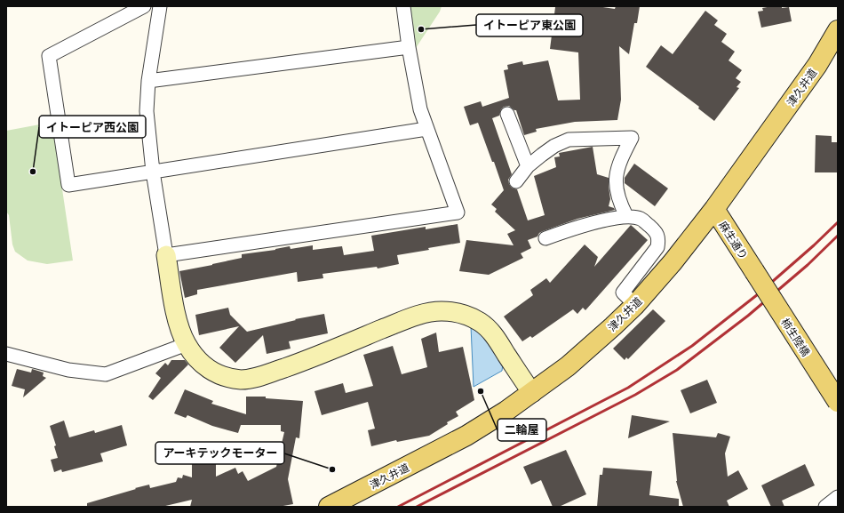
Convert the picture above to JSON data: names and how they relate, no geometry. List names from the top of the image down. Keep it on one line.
{"streets":{"main road":["津久井道","麻生通り","柿生陸橋"]},"crossings":[["津久井道","麻生通り"],["麻生通り","柿生陸橋"]],"places":["イトーピア東公園","イトーピア西公園","二輪屋","アーキテックモーター"]}
